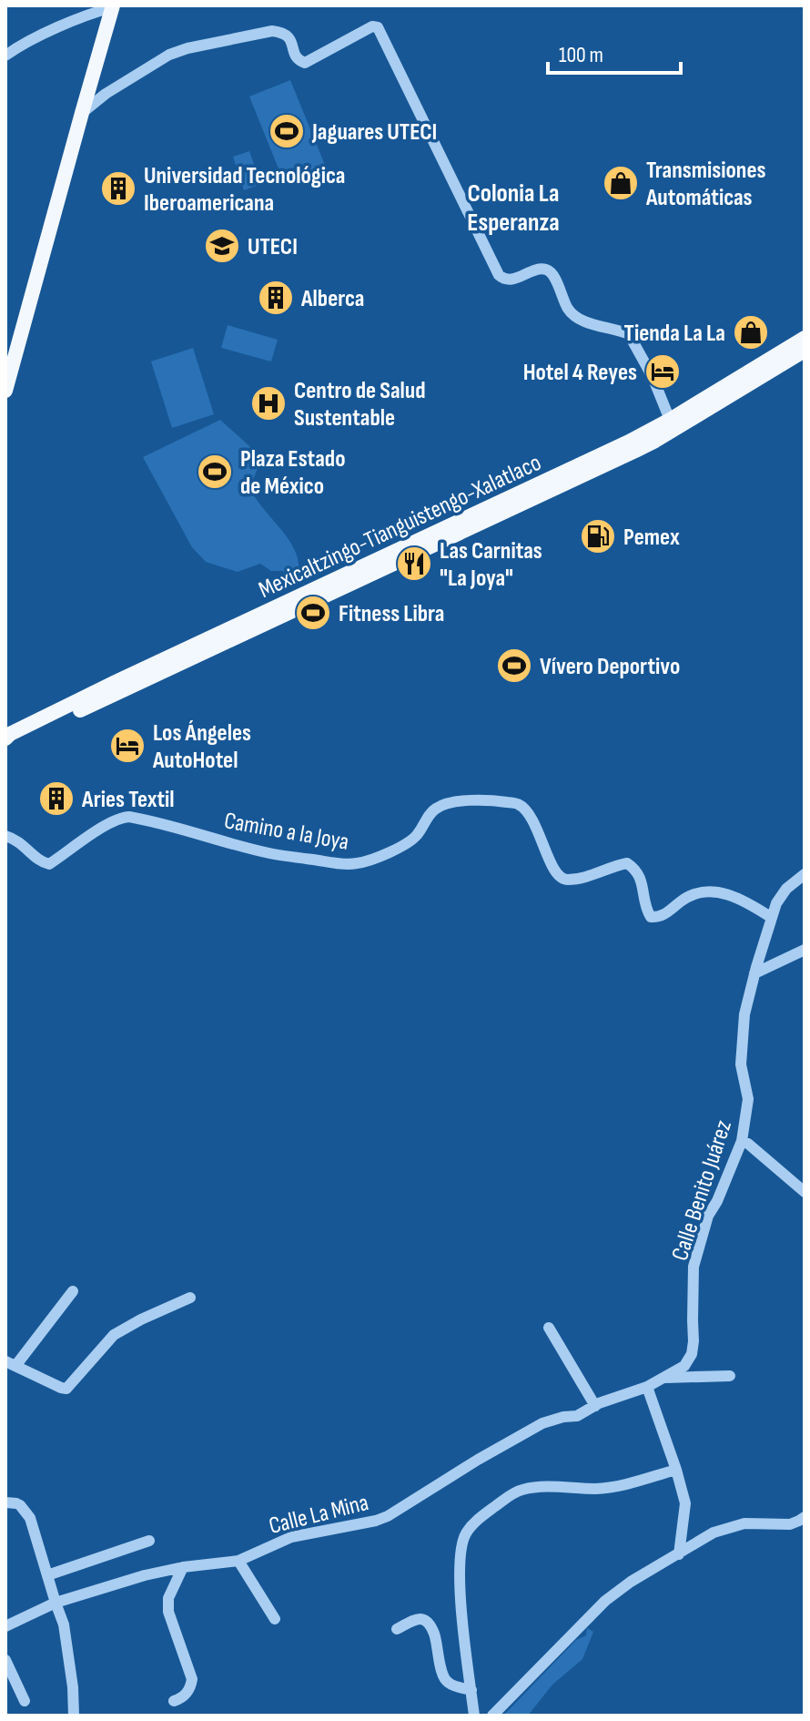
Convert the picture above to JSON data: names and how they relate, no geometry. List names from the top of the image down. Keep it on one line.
{"streets":{"main road":["Mexicaltzingo-Tianguistengo-Xalatlaco"],"street":["Camino a la Joya","Calle Benito Juárez","Calle La Mina"]},"crossings":[["Camino a la Joya","Calle Benito Juárez"],["Calle Benito Juárez","Calle La Mina"]],"districts":["Colonia La Esperanza"],"places":{"sports":["Jaguares UTECI","Plaza Estado de México","Fitness Libra","Vívero Deportivo"],"shop":["Transmisiones Automáticas","Tienda La La"],"building":["Universidad Tecnológica Iberoamericana","Alberca","Aries Textil"],"school or university":["UTECI"],"hotel":["Hotel 4 Reyes","Los Ángeles AutoHotel"],"hospital":["Centro de Salud Sustentable"],"fuel station":["Pemex"],"restaurant":["Las Carnitas \"La Joya\""]},"scale_bar":"100 m"}
